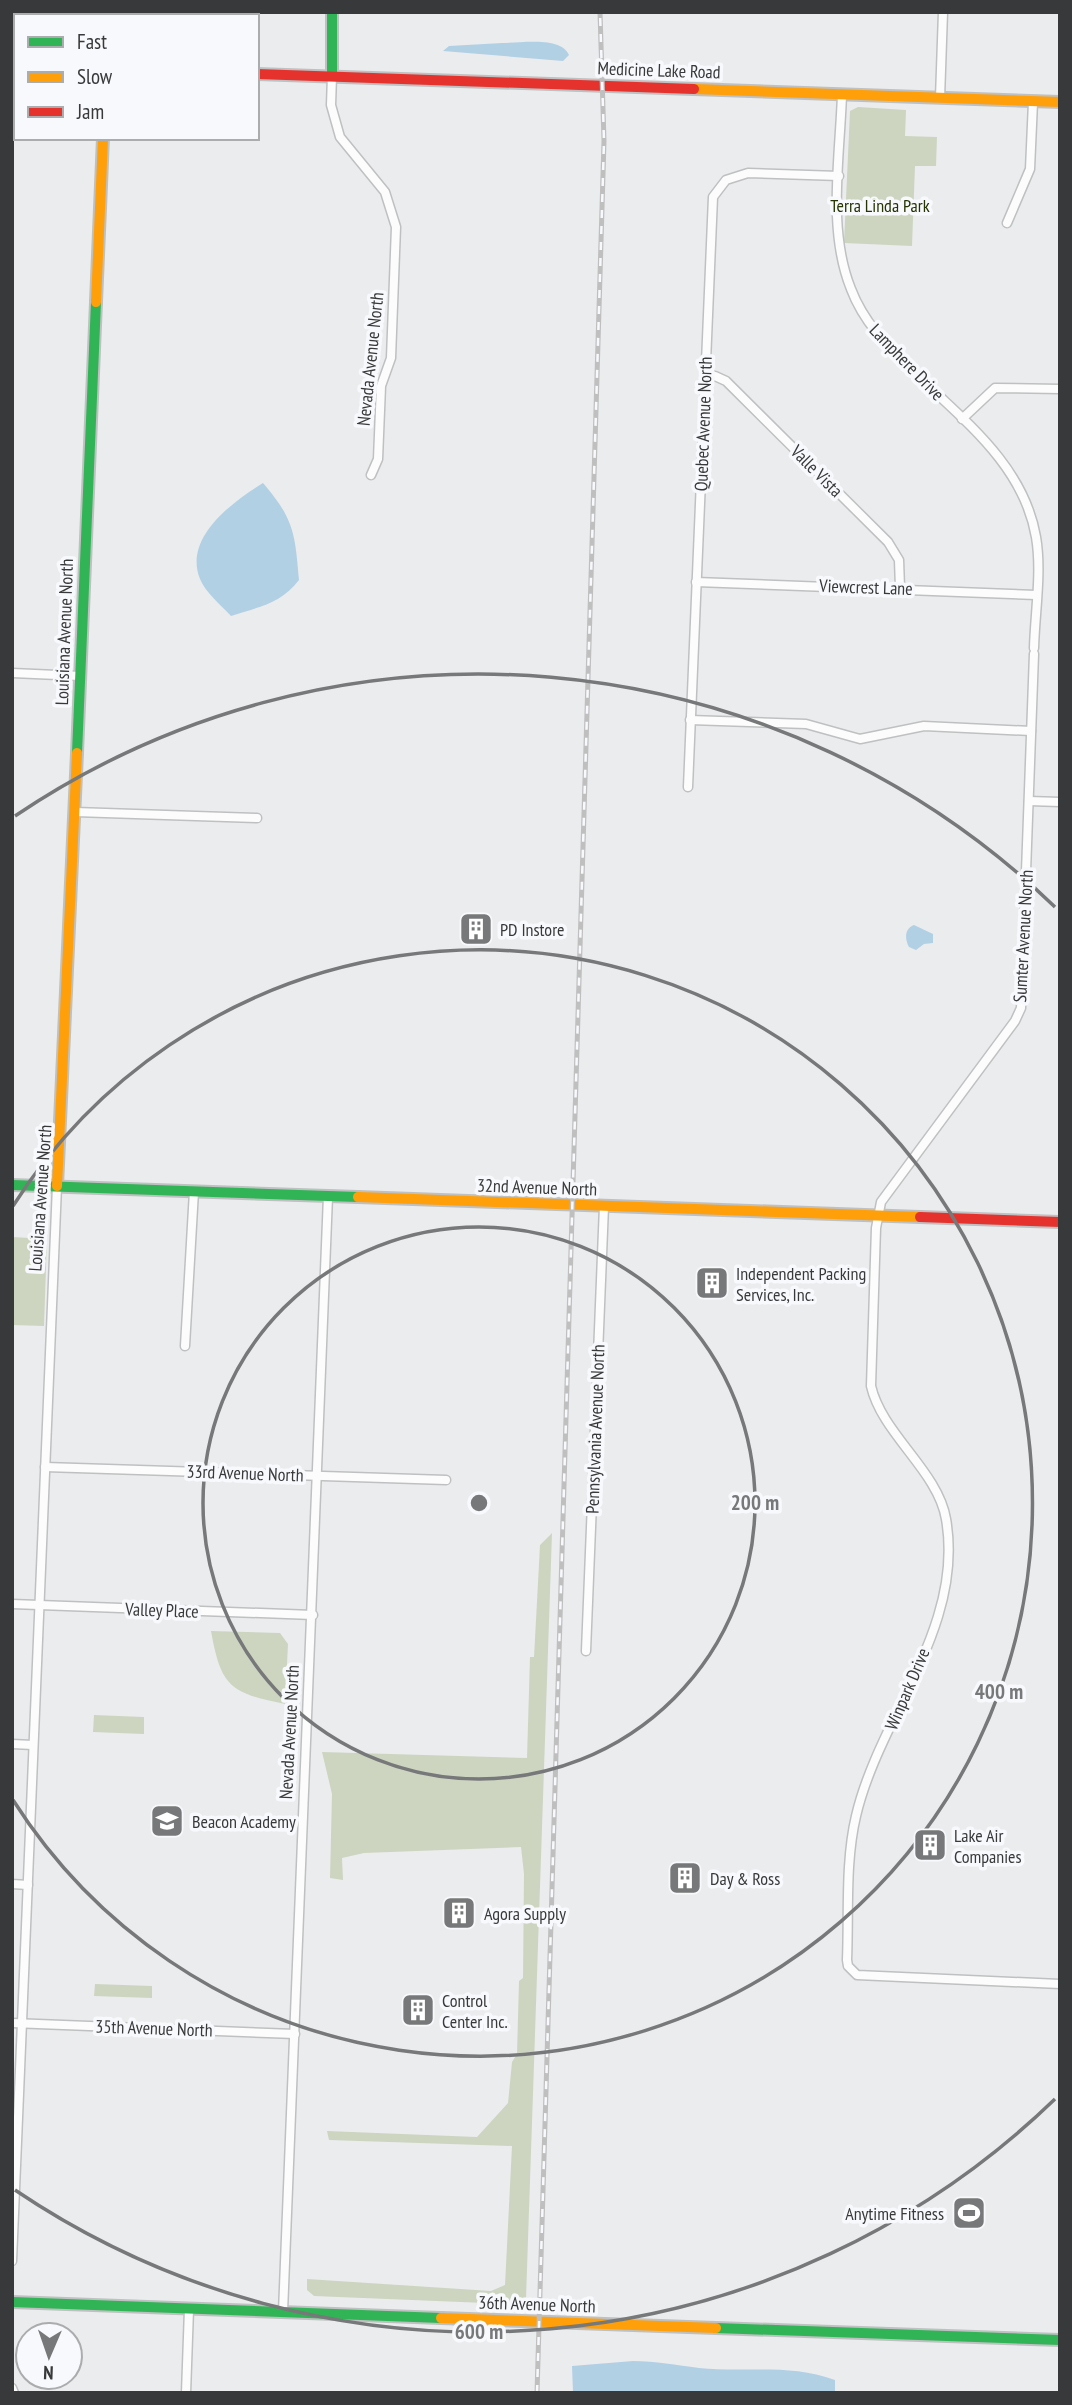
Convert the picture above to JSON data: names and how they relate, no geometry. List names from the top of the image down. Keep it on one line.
{"streets":{"street":["Medicine Lake Road","Nevada Avenue North","Lamphere Drive","Quebec Avenue North","Valle Vista","Viewcrest Lane","Louisiana Avenue North","Sumter Avenue North","32nd Avenue North","Pennsylvania Avenue North","33rd Avenue North","Valley Place","Winpark Drive","35th Avenue North","36th Avenue North"]},"crossings":[["Medicine Lake Road","Nevada Avenue North"],["Medicine Lake Road","Lamphere Drive"],["Nevada Avenue North","32nd Avenue North"],["Nevada Avenue North","33rd Avenue North"],["Nevada Avenue North","Valley Place"],["Nevada Avenue North","35th Avenue North"],["Nevada Avenue North","36th Avenue North"],["Lamphere Drive","Quebec Avenue North"],["Lamphere Drive","Sumter Avenue North"],["Quebec Avenue North","Valle Vista"],["Quebec Avenue North","Viewcrest Lane"],["Valle Vista","Viewcrest Lane"],["Viewcrest Lane","Sumter Avenue North"],["Louisiana Avenue North","32nd Avenue North"],["Louisiana Avenue North","33rd Avenue North"],["Louisiana Avenue North","Valley Place"],["Louisiana Avenue North","35th Avenue North"],["Sumter Avenue North","32nd Avenue North"],["Sumter Avenue North","Winpark Drive"],["32nd Avenue North","Pennsylvania Avenue North"],["32nd Avenue North","Winpark Drive"]],"parks":["Terra Linda Park"],"places":{"building":["PD Instore","Independent Packing Services, Inc.","Lake Air Companies","Day & Ross","Agora Supply","Control Center Inc."],"school or university":["Beacon Academy"],"sports":["Anytime Fitness"]},"legend":["Fast","Slow","Jam"],"north":"bottom","rings":["200 m","400 m","600 m"]}
